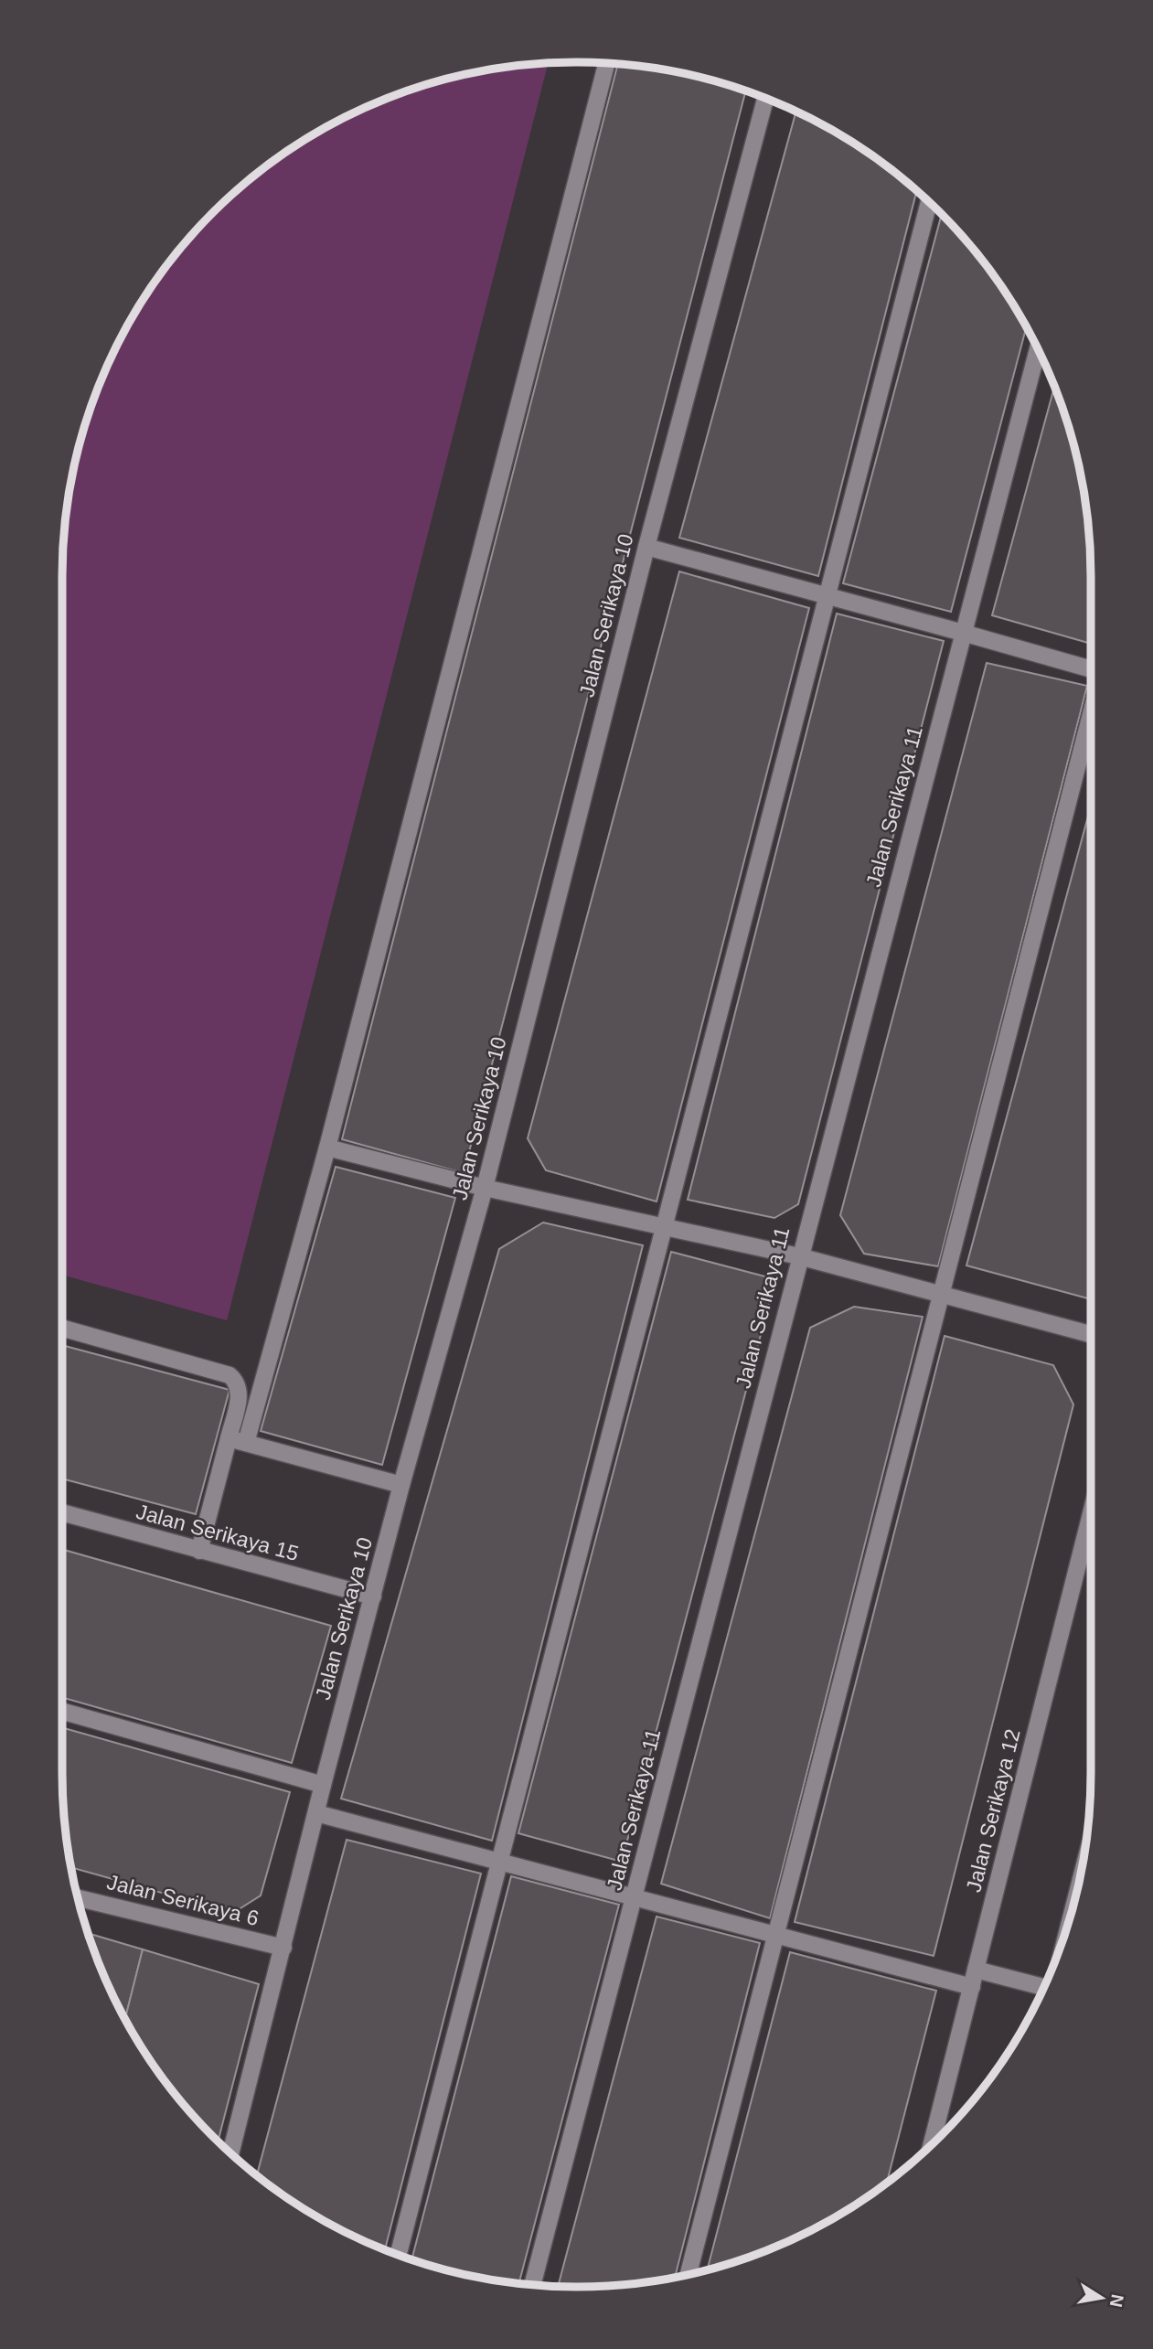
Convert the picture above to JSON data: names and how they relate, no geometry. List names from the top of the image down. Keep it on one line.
{"streets":{"street":["Jalan Serikaya 10","Jalan Serikaya 11","Jalan Serikaya 15","Jalan Serikaya 12","Jalan Serikaya 6"]},"crossings":[["Jalan Serikaya 10","Jalan Serikaya 15"],["Jalan Serikaya 10","Jalan Serikaya 6"]],"north":"right"}
